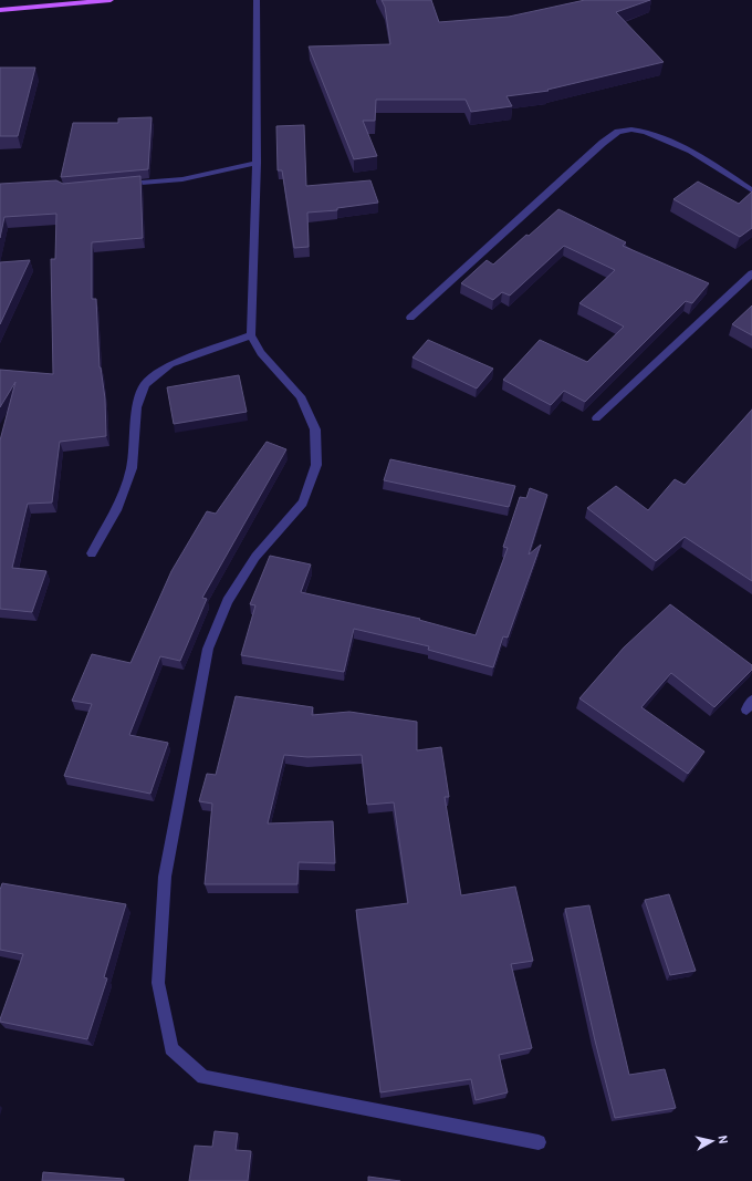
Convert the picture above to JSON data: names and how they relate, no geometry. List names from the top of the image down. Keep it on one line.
{"north":"right"}
